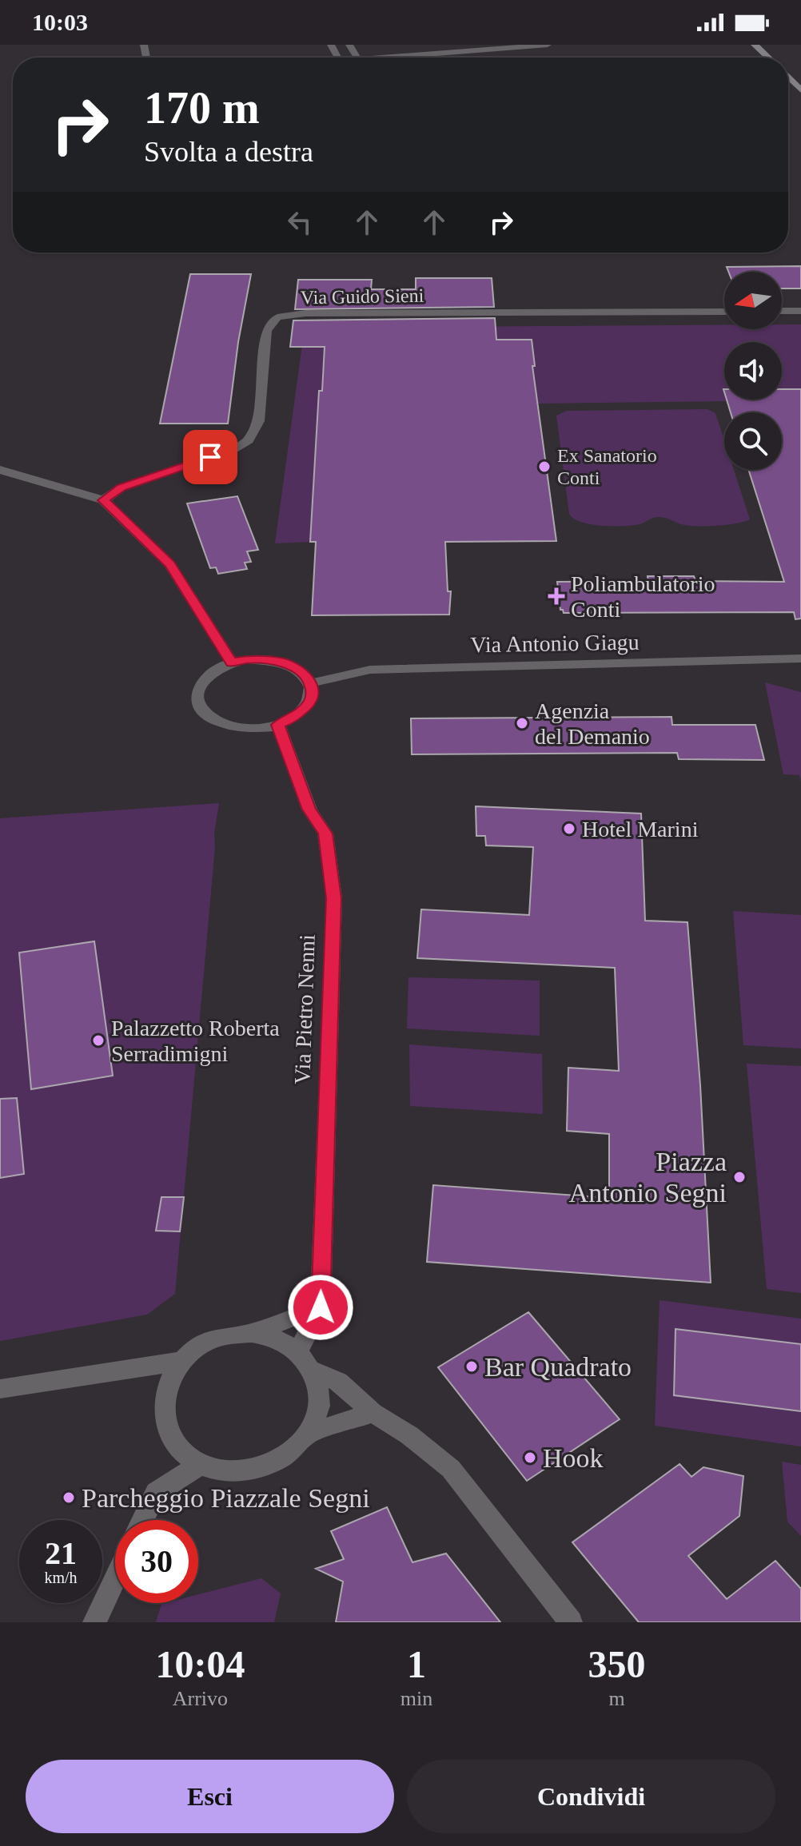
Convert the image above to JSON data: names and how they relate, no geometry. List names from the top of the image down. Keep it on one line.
{"streets":{"street":["Via Guido Sieni","Via Antonio Giagu","Via Pietro Nenni"]},"crossings":[["Via Antonio Giagu","Via Pietro Nenni"]],"places":{"other":["Ex Sanatorio Conti","Agenzia del Demanio","Hotel Marini","Palazzetto Roberta Serradimigni","Piazza Antonio Segni","Bar Quadrato","Hook","Parcheggio Piazzale Segni"],"health":["Poliambulatorio Conti"]},"north":"left","page":{"status":"10:03","turn":["170 m","Svolta a destra"],"speed":"21 km/h","limit":"30","eta":["10:04","Arrivo","1","min","350","m"],"buttons":["Esci","Condividi"]}}
